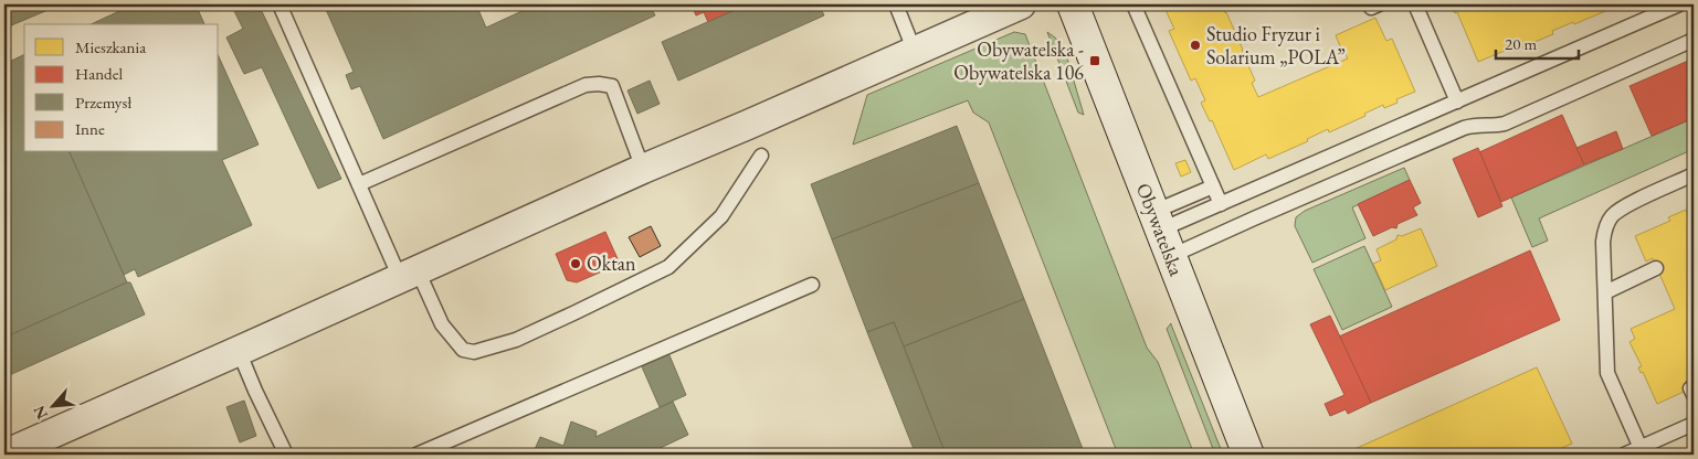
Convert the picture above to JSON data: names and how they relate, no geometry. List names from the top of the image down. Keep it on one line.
{"streets":{"main road":["Obywatelska"]},"places":{"other":["Studio Fryzur i Solarium „POLA”","Oktan"],"transit":["Obywatelska - Obywatelska 106"]},"legend":["Mieszkania","Handel","Przemysł","Inne"],"scale_bar":"20 m","north":"bottom left"}
